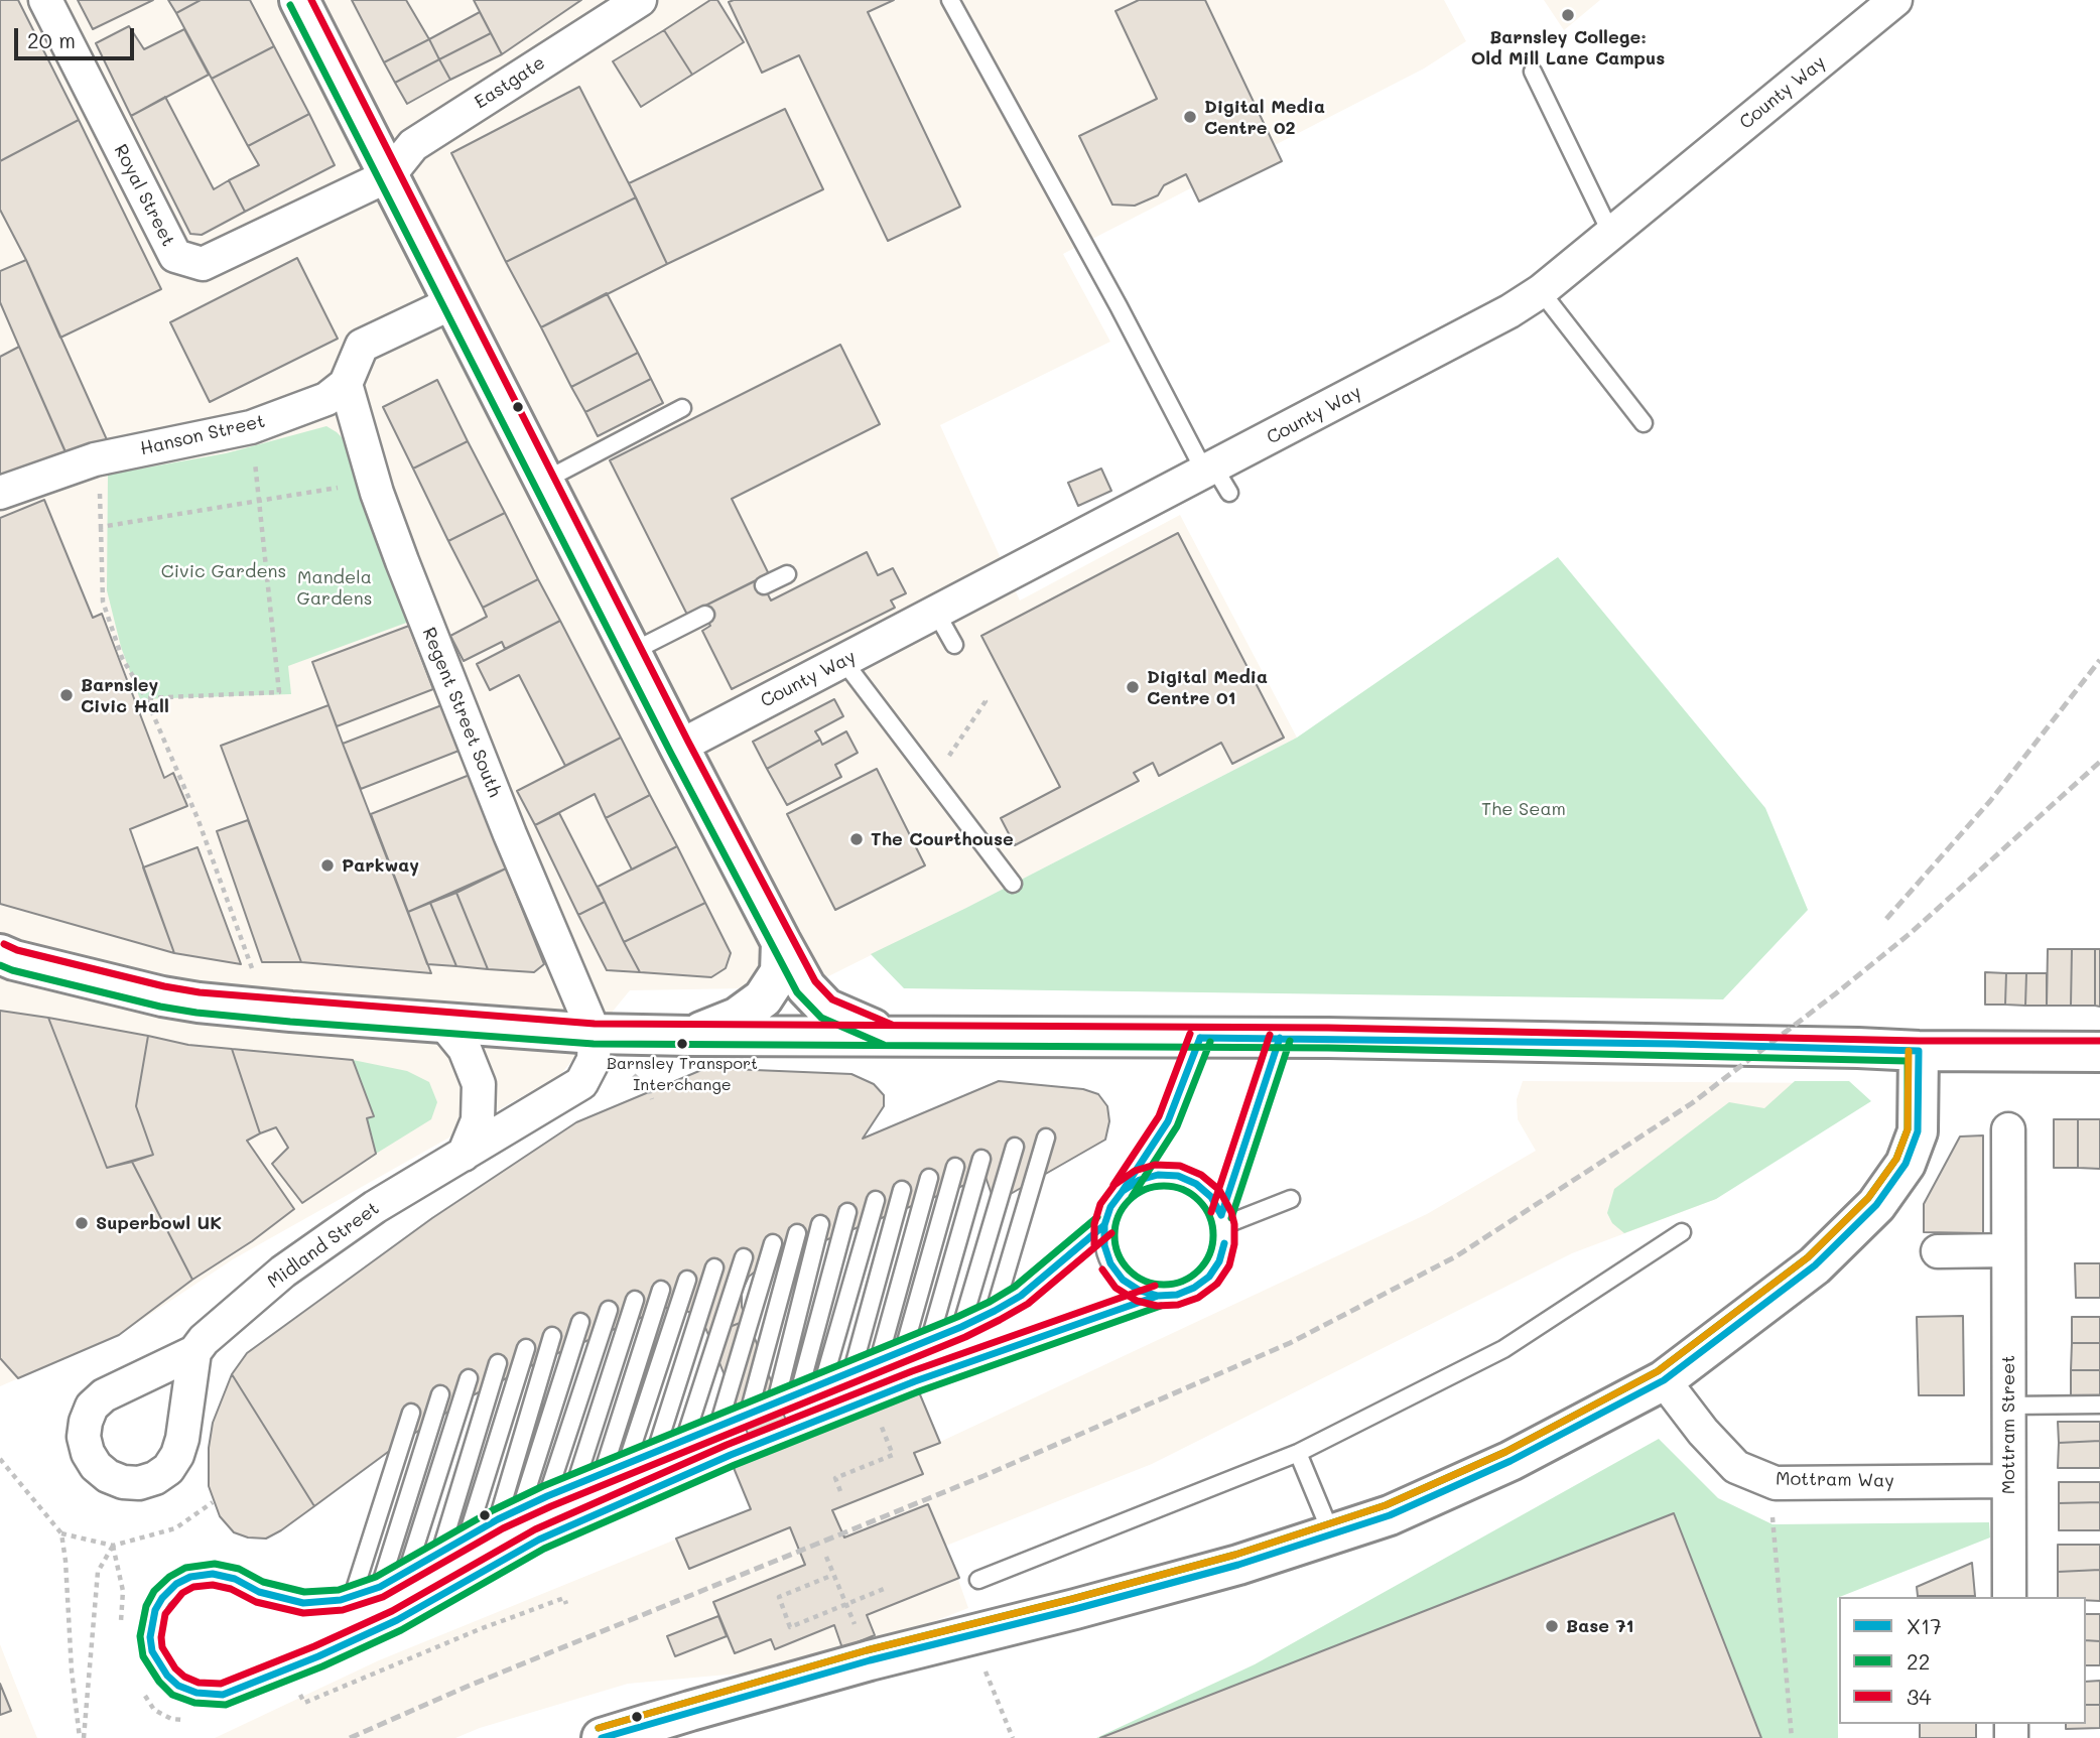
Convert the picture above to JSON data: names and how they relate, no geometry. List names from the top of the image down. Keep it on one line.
{"streets":{"street":["Eastgate","County Way","Royal Street","Hanson Street","Regent Street South","Midland Street","Mottram Street","Mottram Way"]},"crossings":[["Eastgate","Royal Street"],["Hanson Street","Regent Street South"],["Regent Street South","Midland Street"],["Mottram Street","Mottram Way"]],"parks":["Civic Gardens","Mandela Gardens","The Seam"],"places":["Barnsley College: Old Mill Lane Campus","Digital Media Centre 02","Digital Media Centre 01","Barnsley Civic Hall","The Courthouse","Parkway","Barnsley Transport Interchange","Superbowl UK","Base 71"],"lines":["transit line 34","transit line 22","transit line X17"],"legend":["X17","22","34"],"scale_bar":"20 m"}
